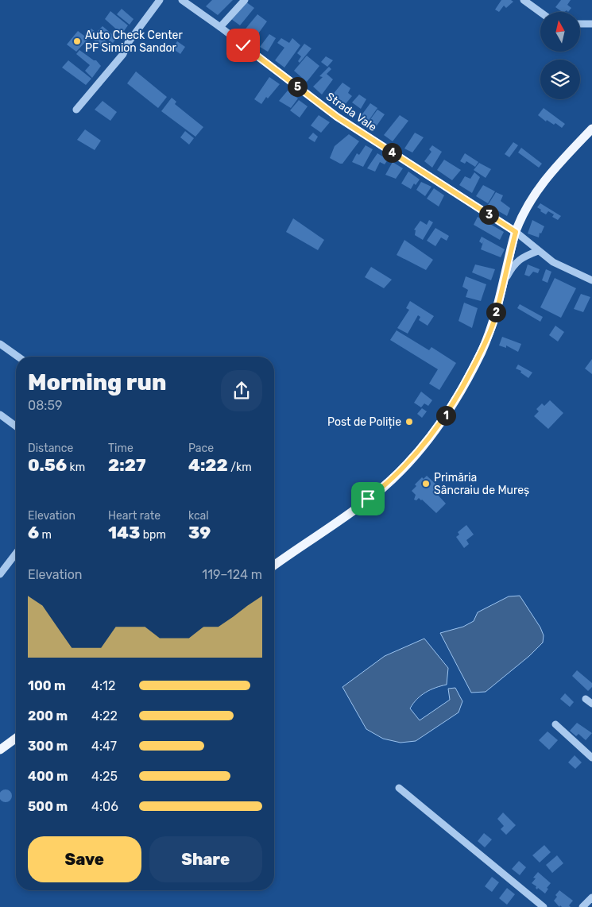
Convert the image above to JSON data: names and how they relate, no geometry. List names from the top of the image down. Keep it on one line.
{"streets":{"street":["Strada Vale"]},"places":["Auto Check Center PF Simion Sandor","Post de Poliție","Primăria Sâncraiu de Mureș"],"north":"top","page":{"pins":["5","4","3","2","1"],"heading":["Morning run","08:59"],"stats":[["Distance","0.56 km"],["Time","2:27"],["Pace","4:22 /km"],["Elevation","6 m"],["Heart rate","143 bpm"],["kcal","39"]],"chart":["Elevation","119–124 m"],"list":[{"name":"100 m","note":"4:12"},{"name":"200 m","note":"4:22"},{"name":"300 m","note":"4:47"},{"name":"400 m","note":"4:25"},{"name":"500 m","note":"4:06"}],"buttons":["Save","Share"]}}
